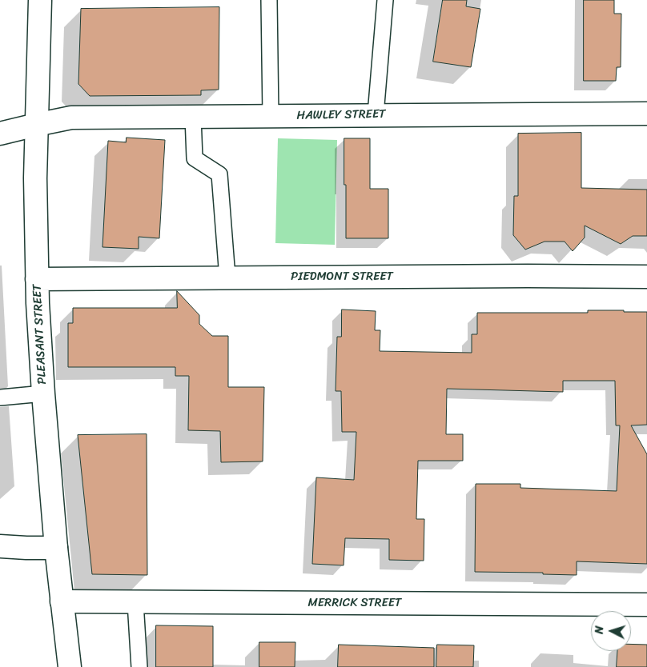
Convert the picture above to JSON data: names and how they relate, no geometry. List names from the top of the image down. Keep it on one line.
{"streets":{"street":["HAWLEY STREET","PIEDMONT STREET","PLEASANT STREET","MERRICK STREET"]},"crossings":[["HAWLEY STREET","PLEASANT STREET"],["PIEDMONT STREET","PLEASANT STREET"],["PLEASANT STREET","MERRICK STREET"]],"north":"left"}
